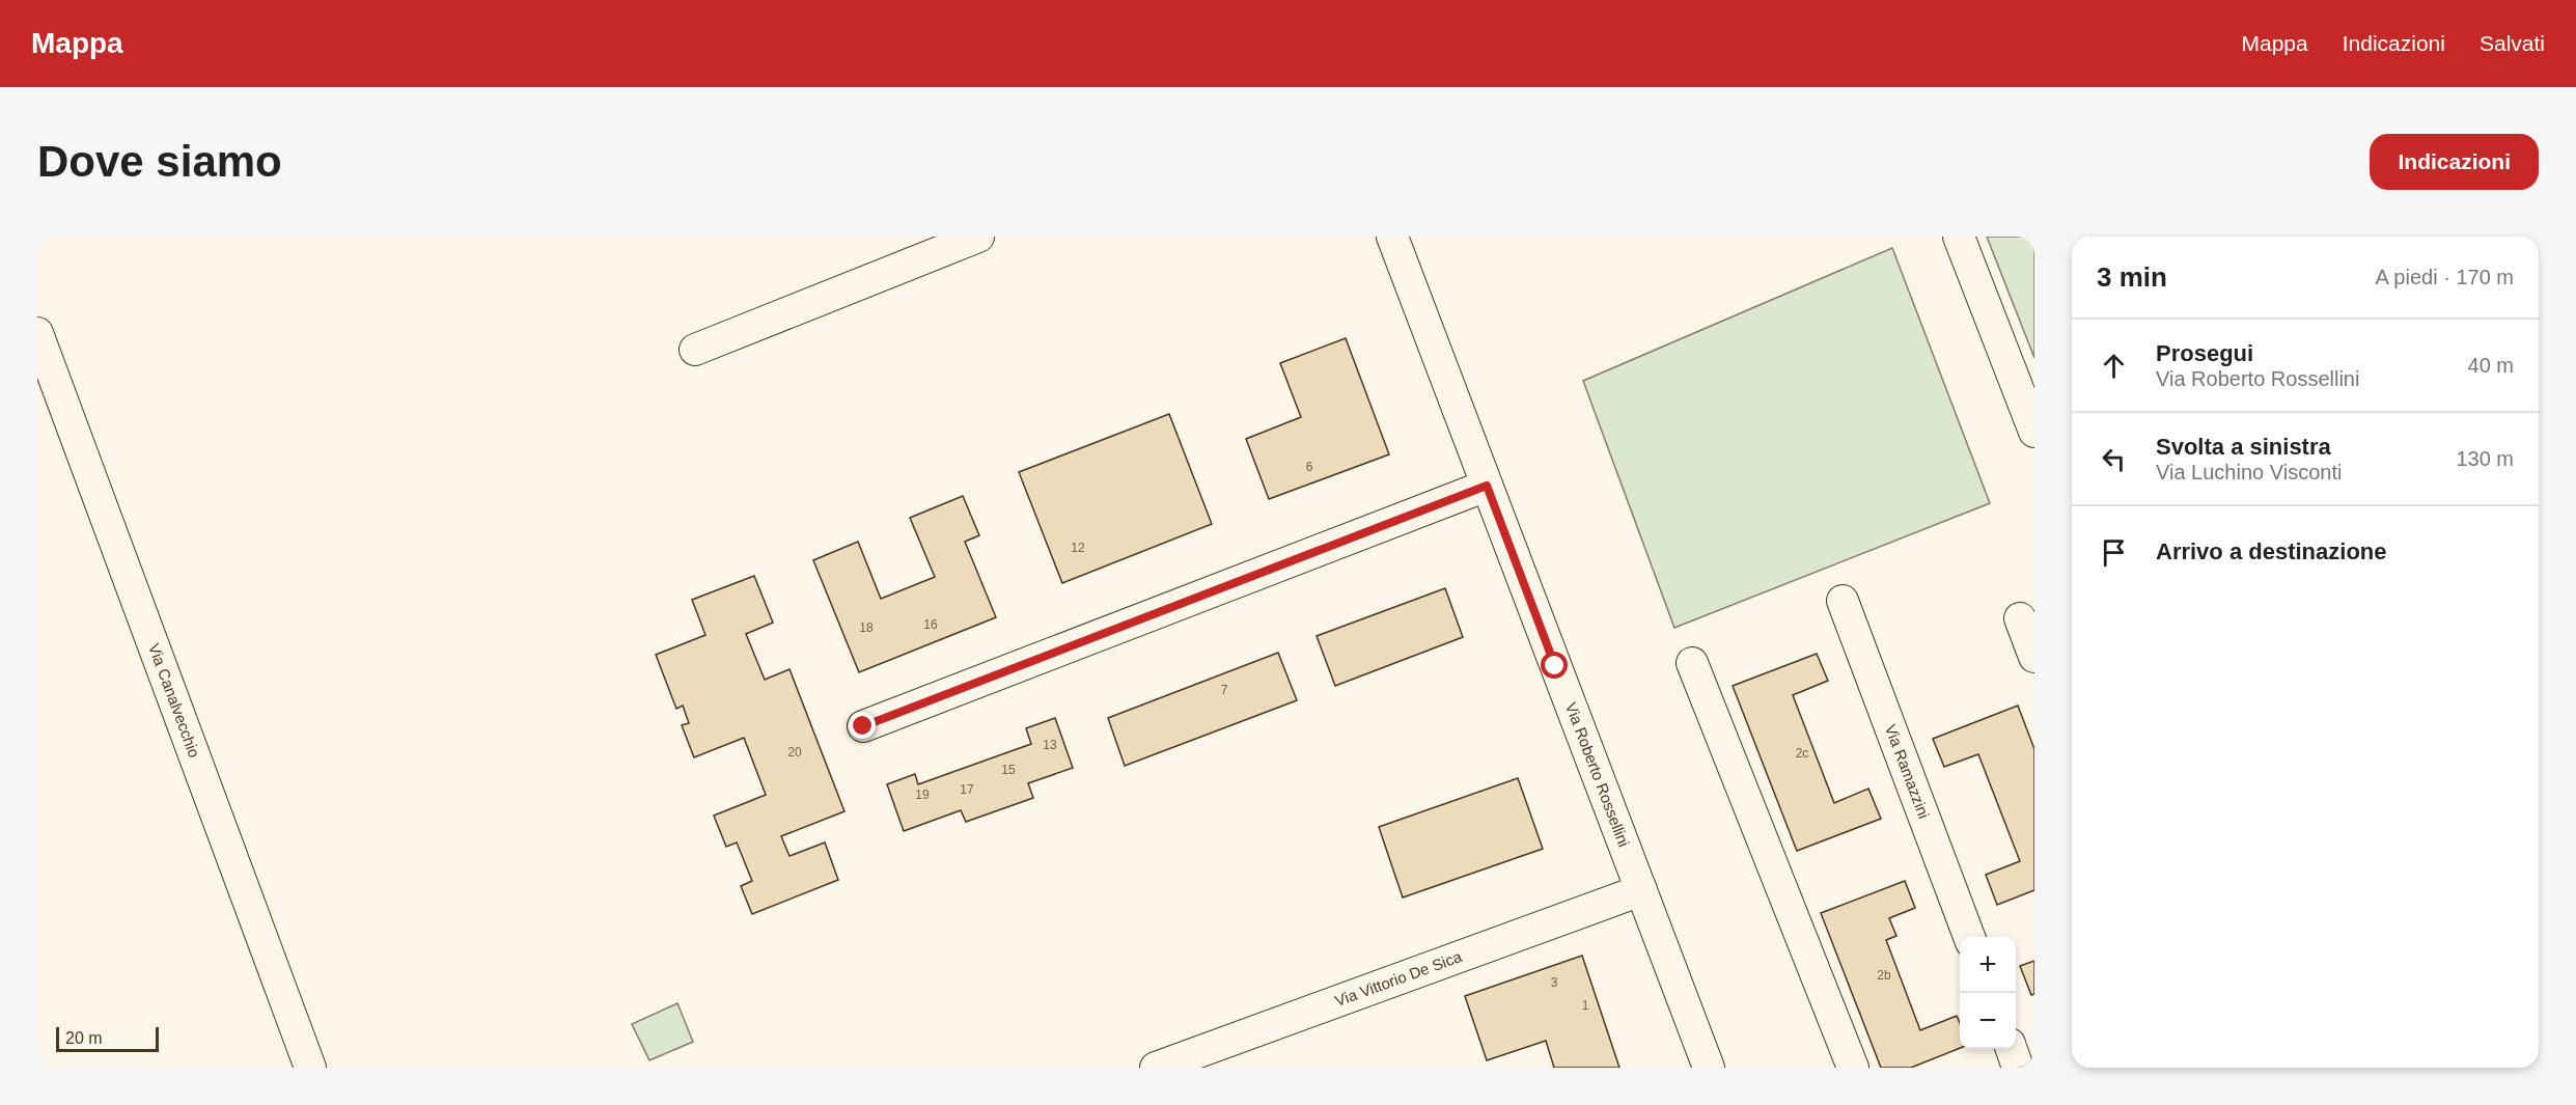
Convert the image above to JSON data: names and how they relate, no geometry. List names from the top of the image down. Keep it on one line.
{"streets":{"street":["Via Canalvecchio","Via Ramazzini","Via Roberto Rossellini","Via Vittorio De Sica"]},"crossings":[["Via Roberto Rossellini","Via Vittorio De Sica"]],"house_numbers":["6","12","16","18","7","13","20","2c","15","17","19","2b","3","1"],"scale_bar":"20 m","page":{"header":"Mappa","nav":["Mappa","Indicazioni","Salvati"],"buttons":"Indicazioni","title":"Dove siamo","heading":["3 min","A piedi · 170 m"],"list":[["Prosegui","Via Roberto Rossellini","40 m"],["Svolta a sinistra","Via Luchino Visconti","130 m"],"Arrivo a destinazione"],"map_buttons":["+","−"],"scale":"20 m"}}
